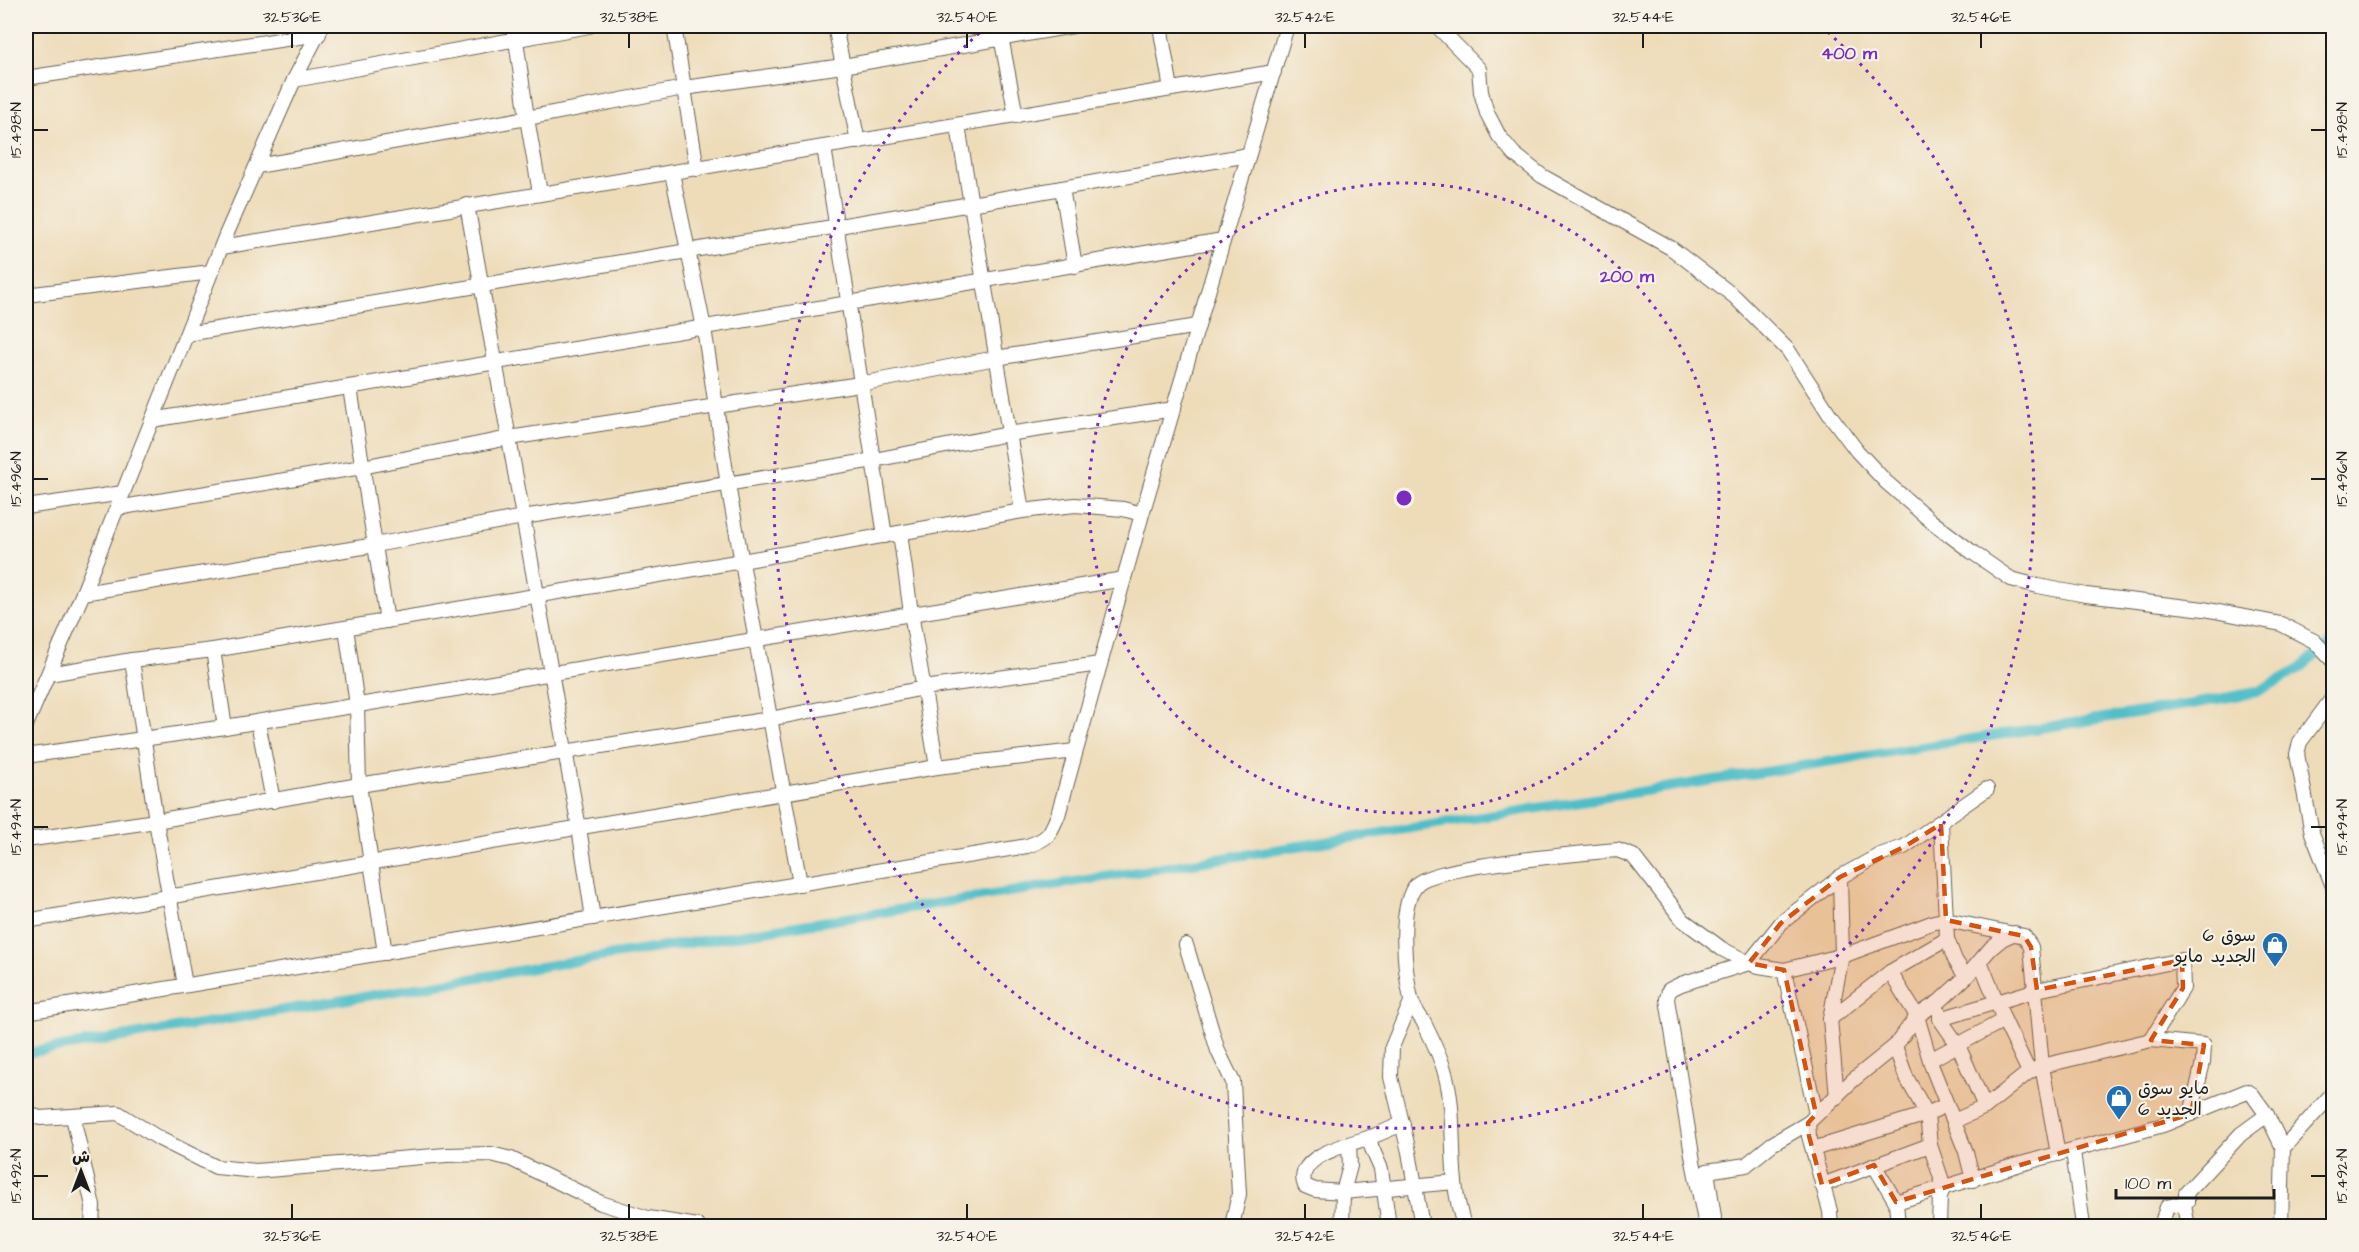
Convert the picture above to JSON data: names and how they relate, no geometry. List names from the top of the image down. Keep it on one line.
{"places":{"shop":["سوق 6 الجديد مايو","مايو سوق 6 الجديد"]},"scale_bar":"100 m","north":"top","coordinates":["32.536°E","32.538°E","32.540°E","32.542°E","32.544°E","32.546°E","15.498°N","15.496°N","15.494°N","15.492°N"],"rings":["400 m","200 m"]}
